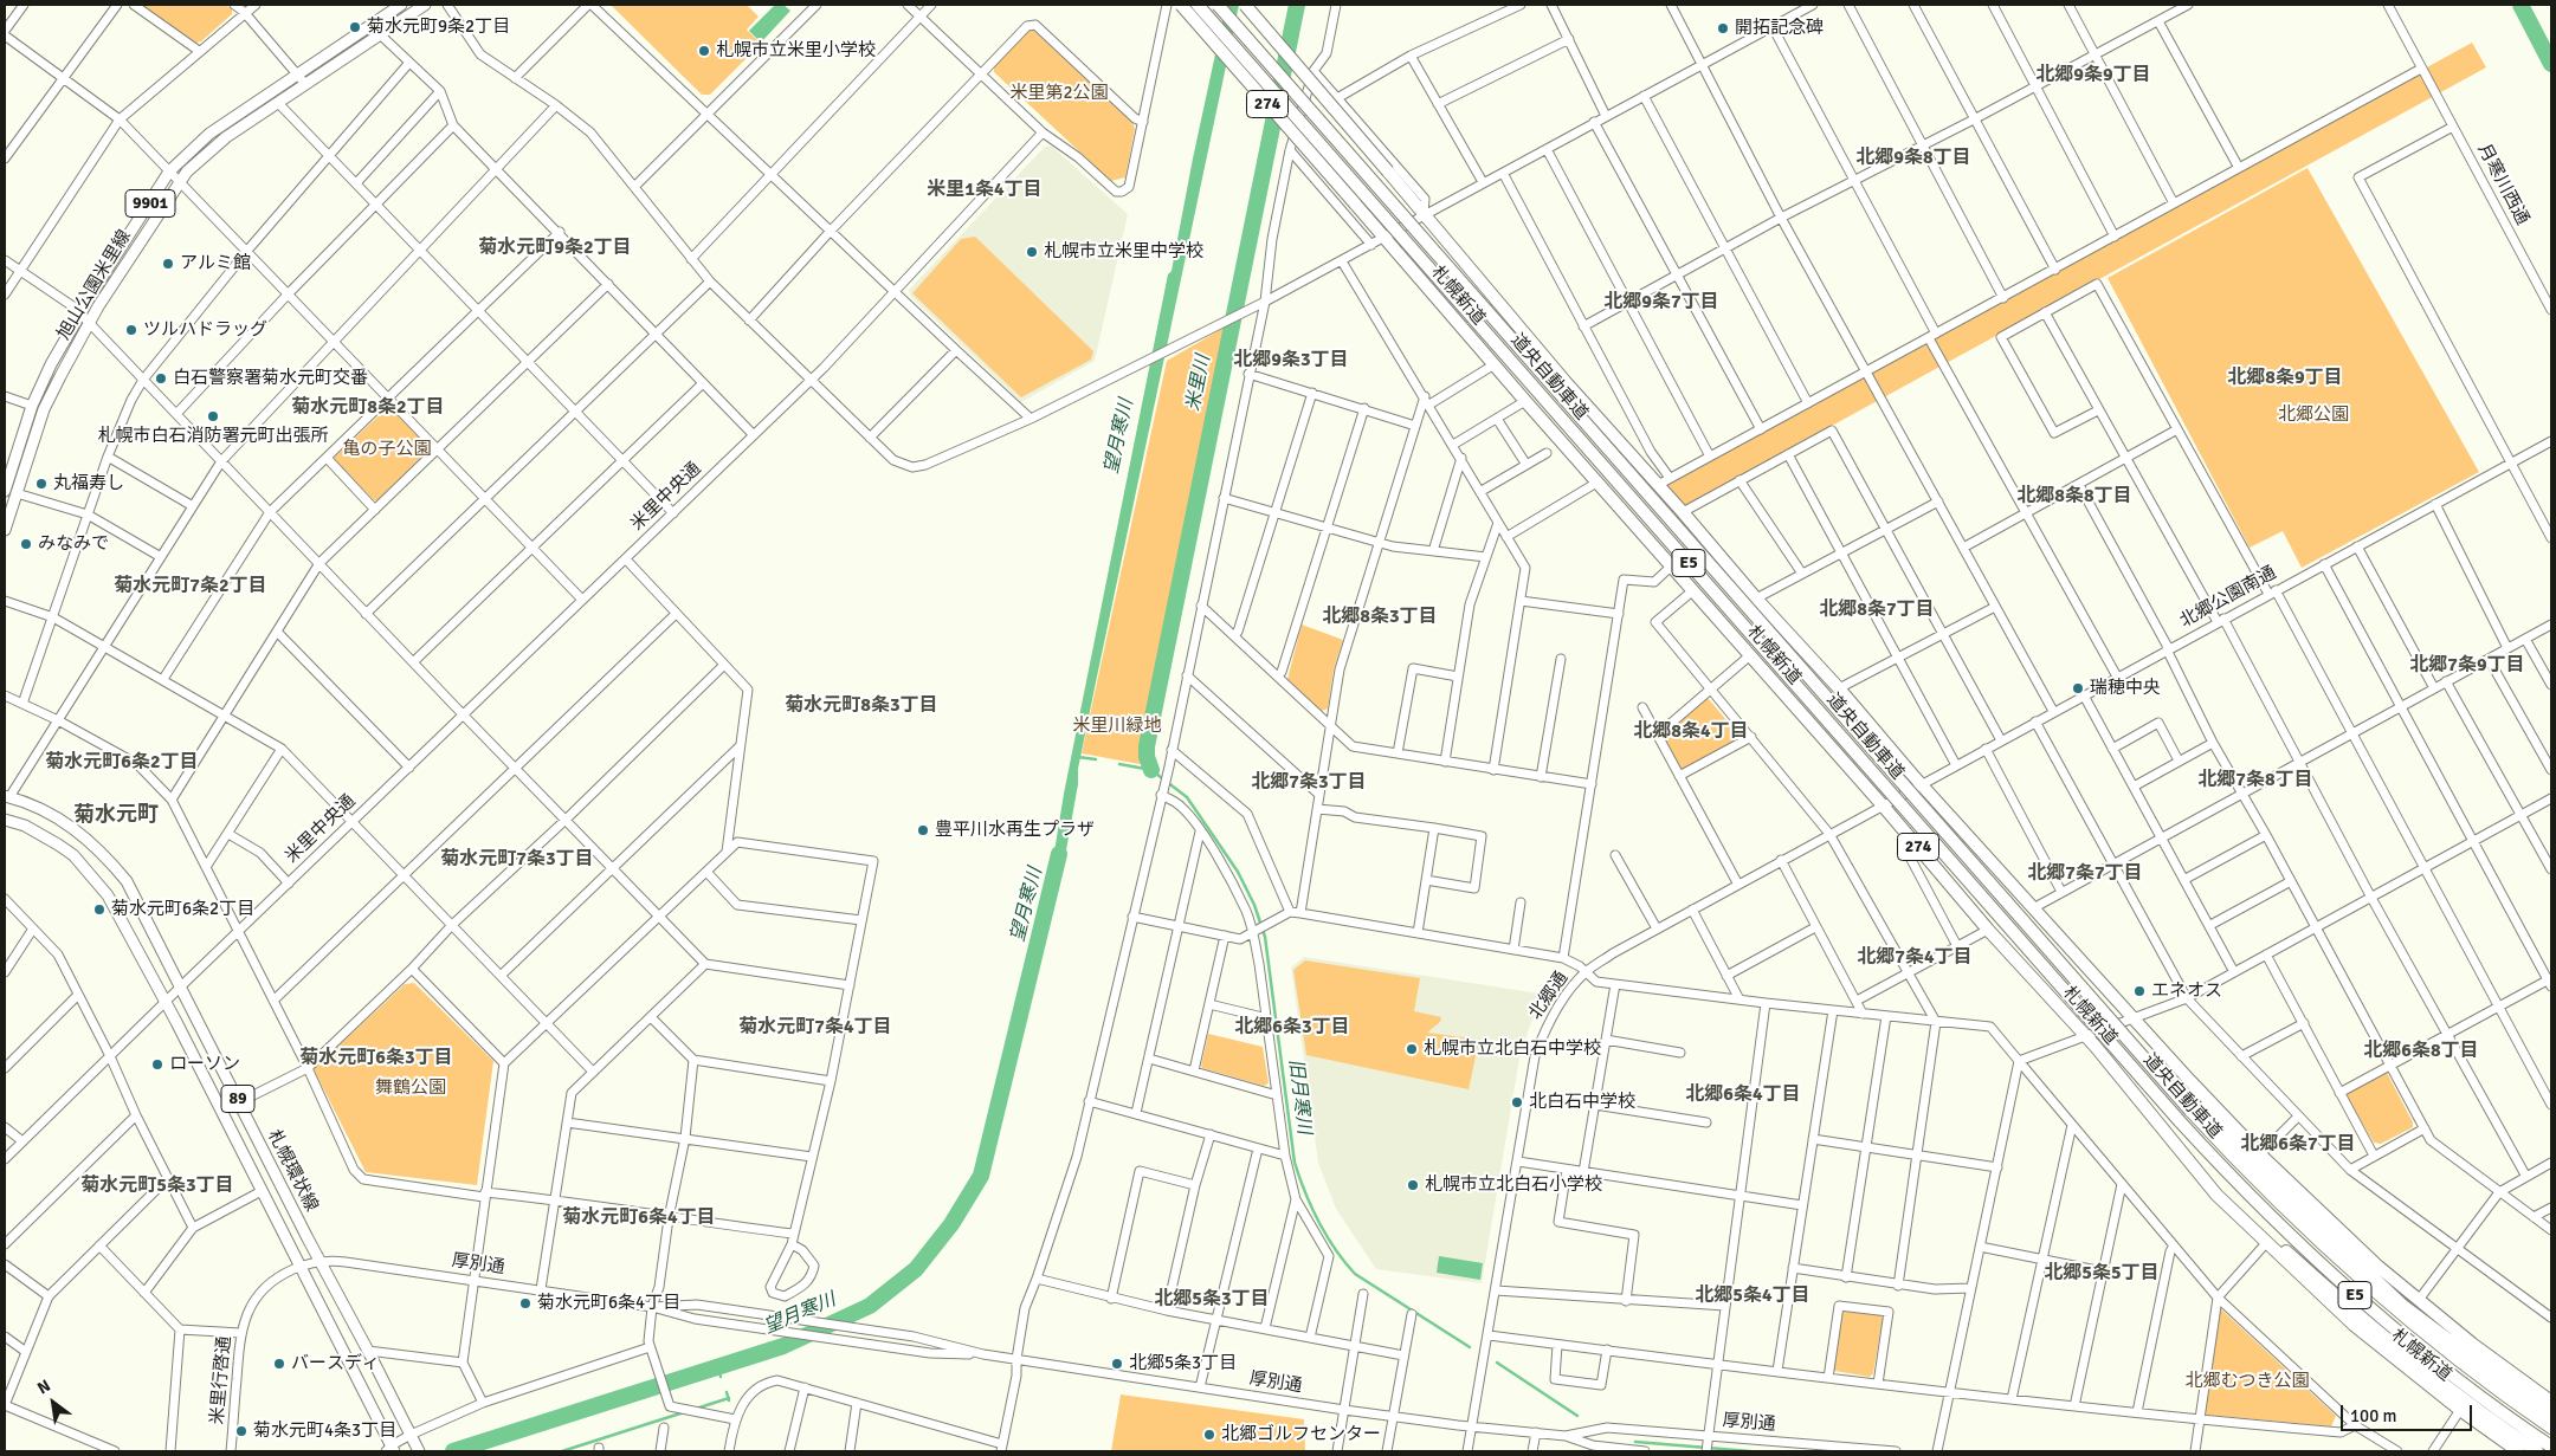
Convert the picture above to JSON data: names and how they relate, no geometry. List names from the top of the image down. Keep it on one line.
{"streets":{"highway":["274","札幌新道","道央自動車道","E5"],"main road":["9901","旭山公園米里線","89","札幌環状線"],"street":["月寒川西通","米里中央通","北郷公園南通","北郷通","厚別通","米里行啓通"]},"crossings":[["札幌新道","北郷公園南通"],["札幌新道","北郷通"],["米里中央通","札幌環状線"],["北郷公園南通","北郷通"],["北郷通","厚別通"],["札幌環状線","厚別通"],["札幌環状線","米里行啓通"],["厚別通","米里行啓通"]],"districts":["北郷9条9丁目","北郷9条8丁目","米里1条4丁目","菊水元町9条2丁目","北郷9条7丁目","北郷9条3丁目","北郷8条9丁目","菊水元町8条2丁目","北郷8条8丁目","菊水元町7条2丁目","北郷8条7丁目","北郷8条3丁目","北郷7条9丁目","菊水元町8条3丁目","北郷8条4丁目","菊水元町6条2丁目","北郷7条8丁目","北郷7条3丁目","菊水元町","菊水元町7条3丁目","北郷7条7丁目","北郷7条4丁目","菊水元町7条4丁目","北郷6条3丁目","北郷6条8丁目","菊水元町6条3丁目","北郷6条4丁目","北郷6条7丁目","菊水元町5条3丁目","菊水元町6条4丁目","北郷5条5丁目","北郷5条4丁目","北郷5条3丁目"],"water":["米里川","望月寒川","旧月寒川"],"parks":["米里第2公園","北郷公園","亀の子公園","米里川緑地","舞鶴公園","北郷むつき公園"],"places":["菊水元町9条2丁目","開拓記念碑","札幌市立米里小学校","札幌市立米里中学校","アルミ館","ツルハドラッグ","白石警察署菊水元町交番","札幌市白石消防署元町出張所","丸福寿し","みなみで","瑞穂中央","豊平川水再生プラザ","菊水元町6条2丁目","エネオス","札幌市立北白石中学校","ローソン","北白石中学校","札幌市立北白石小学校","菊水元町6条4丁目","バースディ","北郷5条3丁目","菊水元町4条3丁目","北郷ゴルフセンター"],"scale_bar":"100 m","north":"top left"}
